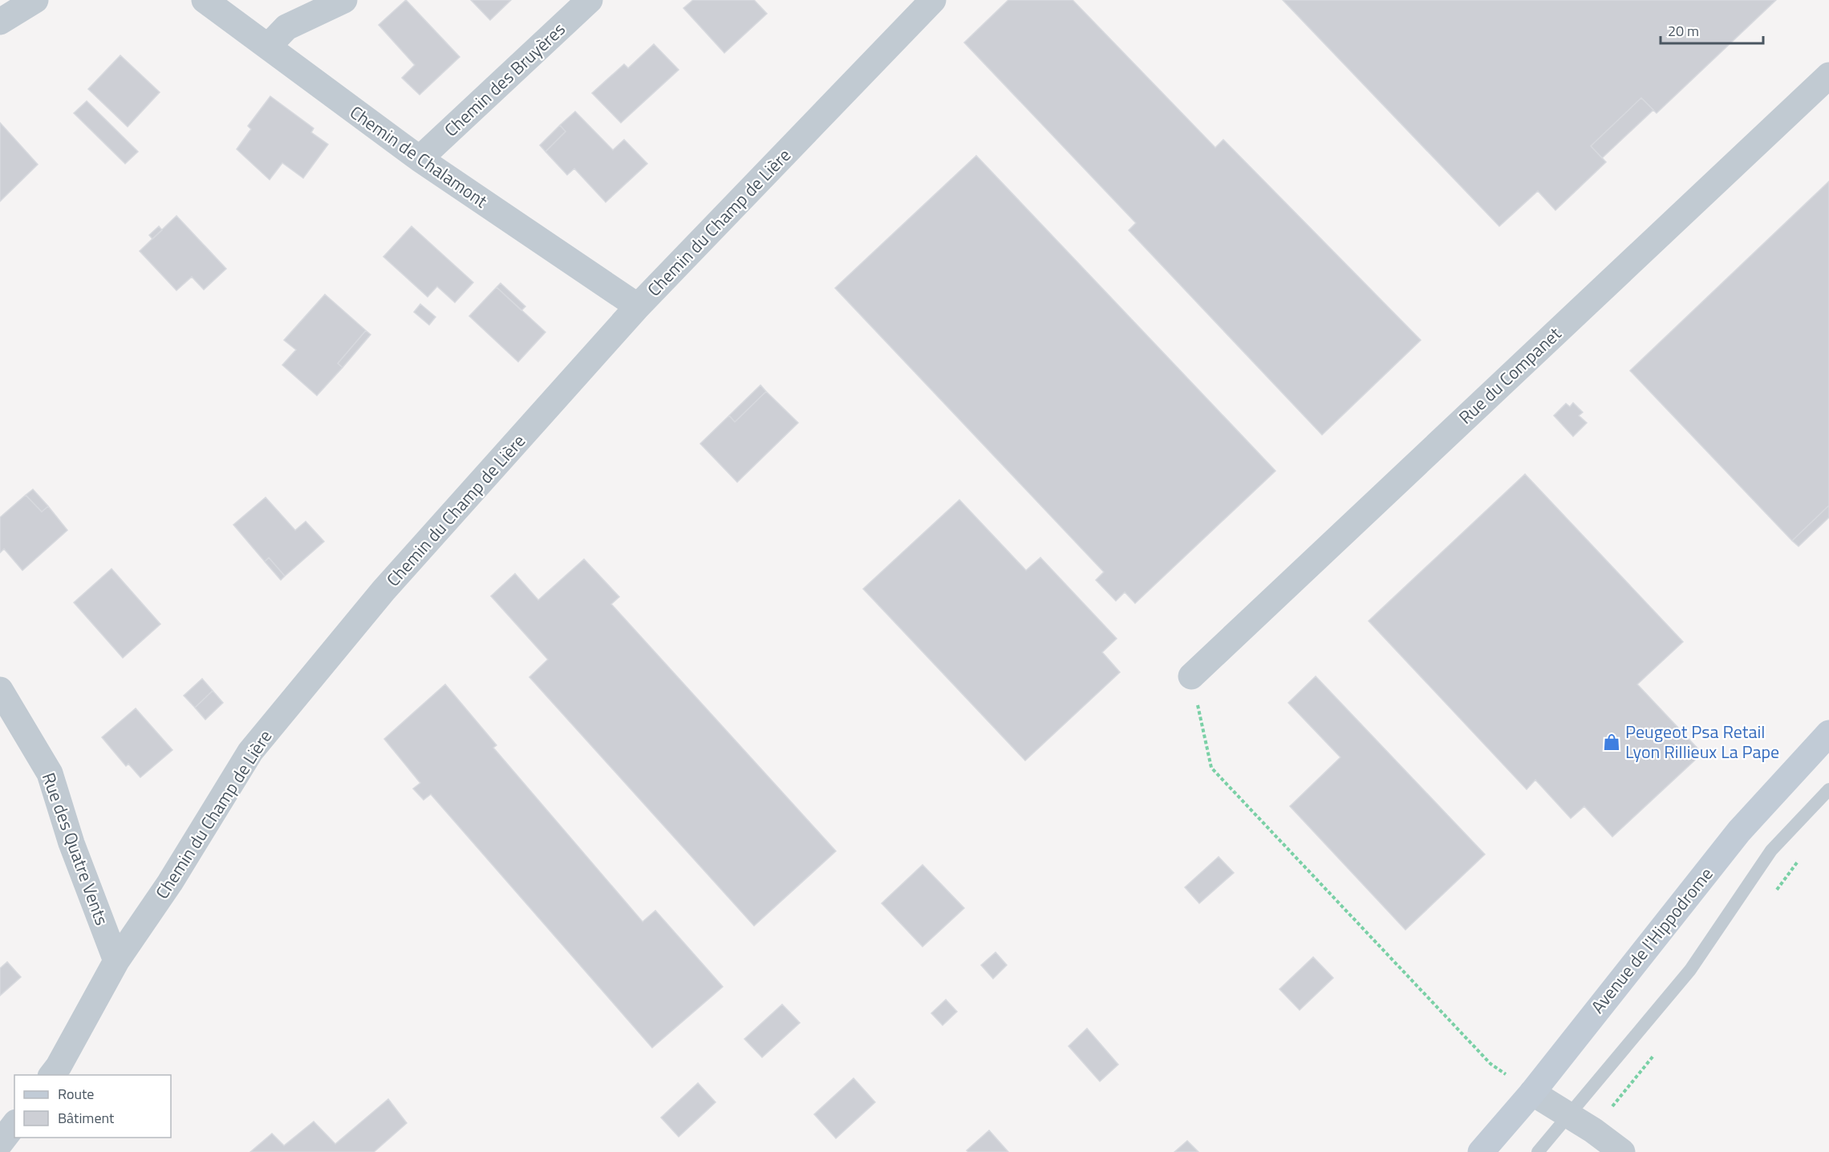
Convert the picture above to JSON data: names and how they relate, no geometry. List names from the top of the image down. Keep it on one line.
{"streets":{"main road":["Avenue de l'Hippodrome"],"street":["Chemin des Bruyères","Chemin de Chalamont","Chemin du Champ de Lière","Rue du Companet","Rue des Quatre Vents"]},"crossings":[["Chemin des Bruyères","Chemin de Chalamont"],["Chemin de Chalamont","Chemin du Champ de Lière"],["Chemin du Champ de Lière","Rue des Quatre Vents"]],"places":{"shop":["Peugeot Psa Retail Lyon Rillieux La Pape"]},"legend":["Route","Bâtiment"],"scale_bar":"20 m"}
